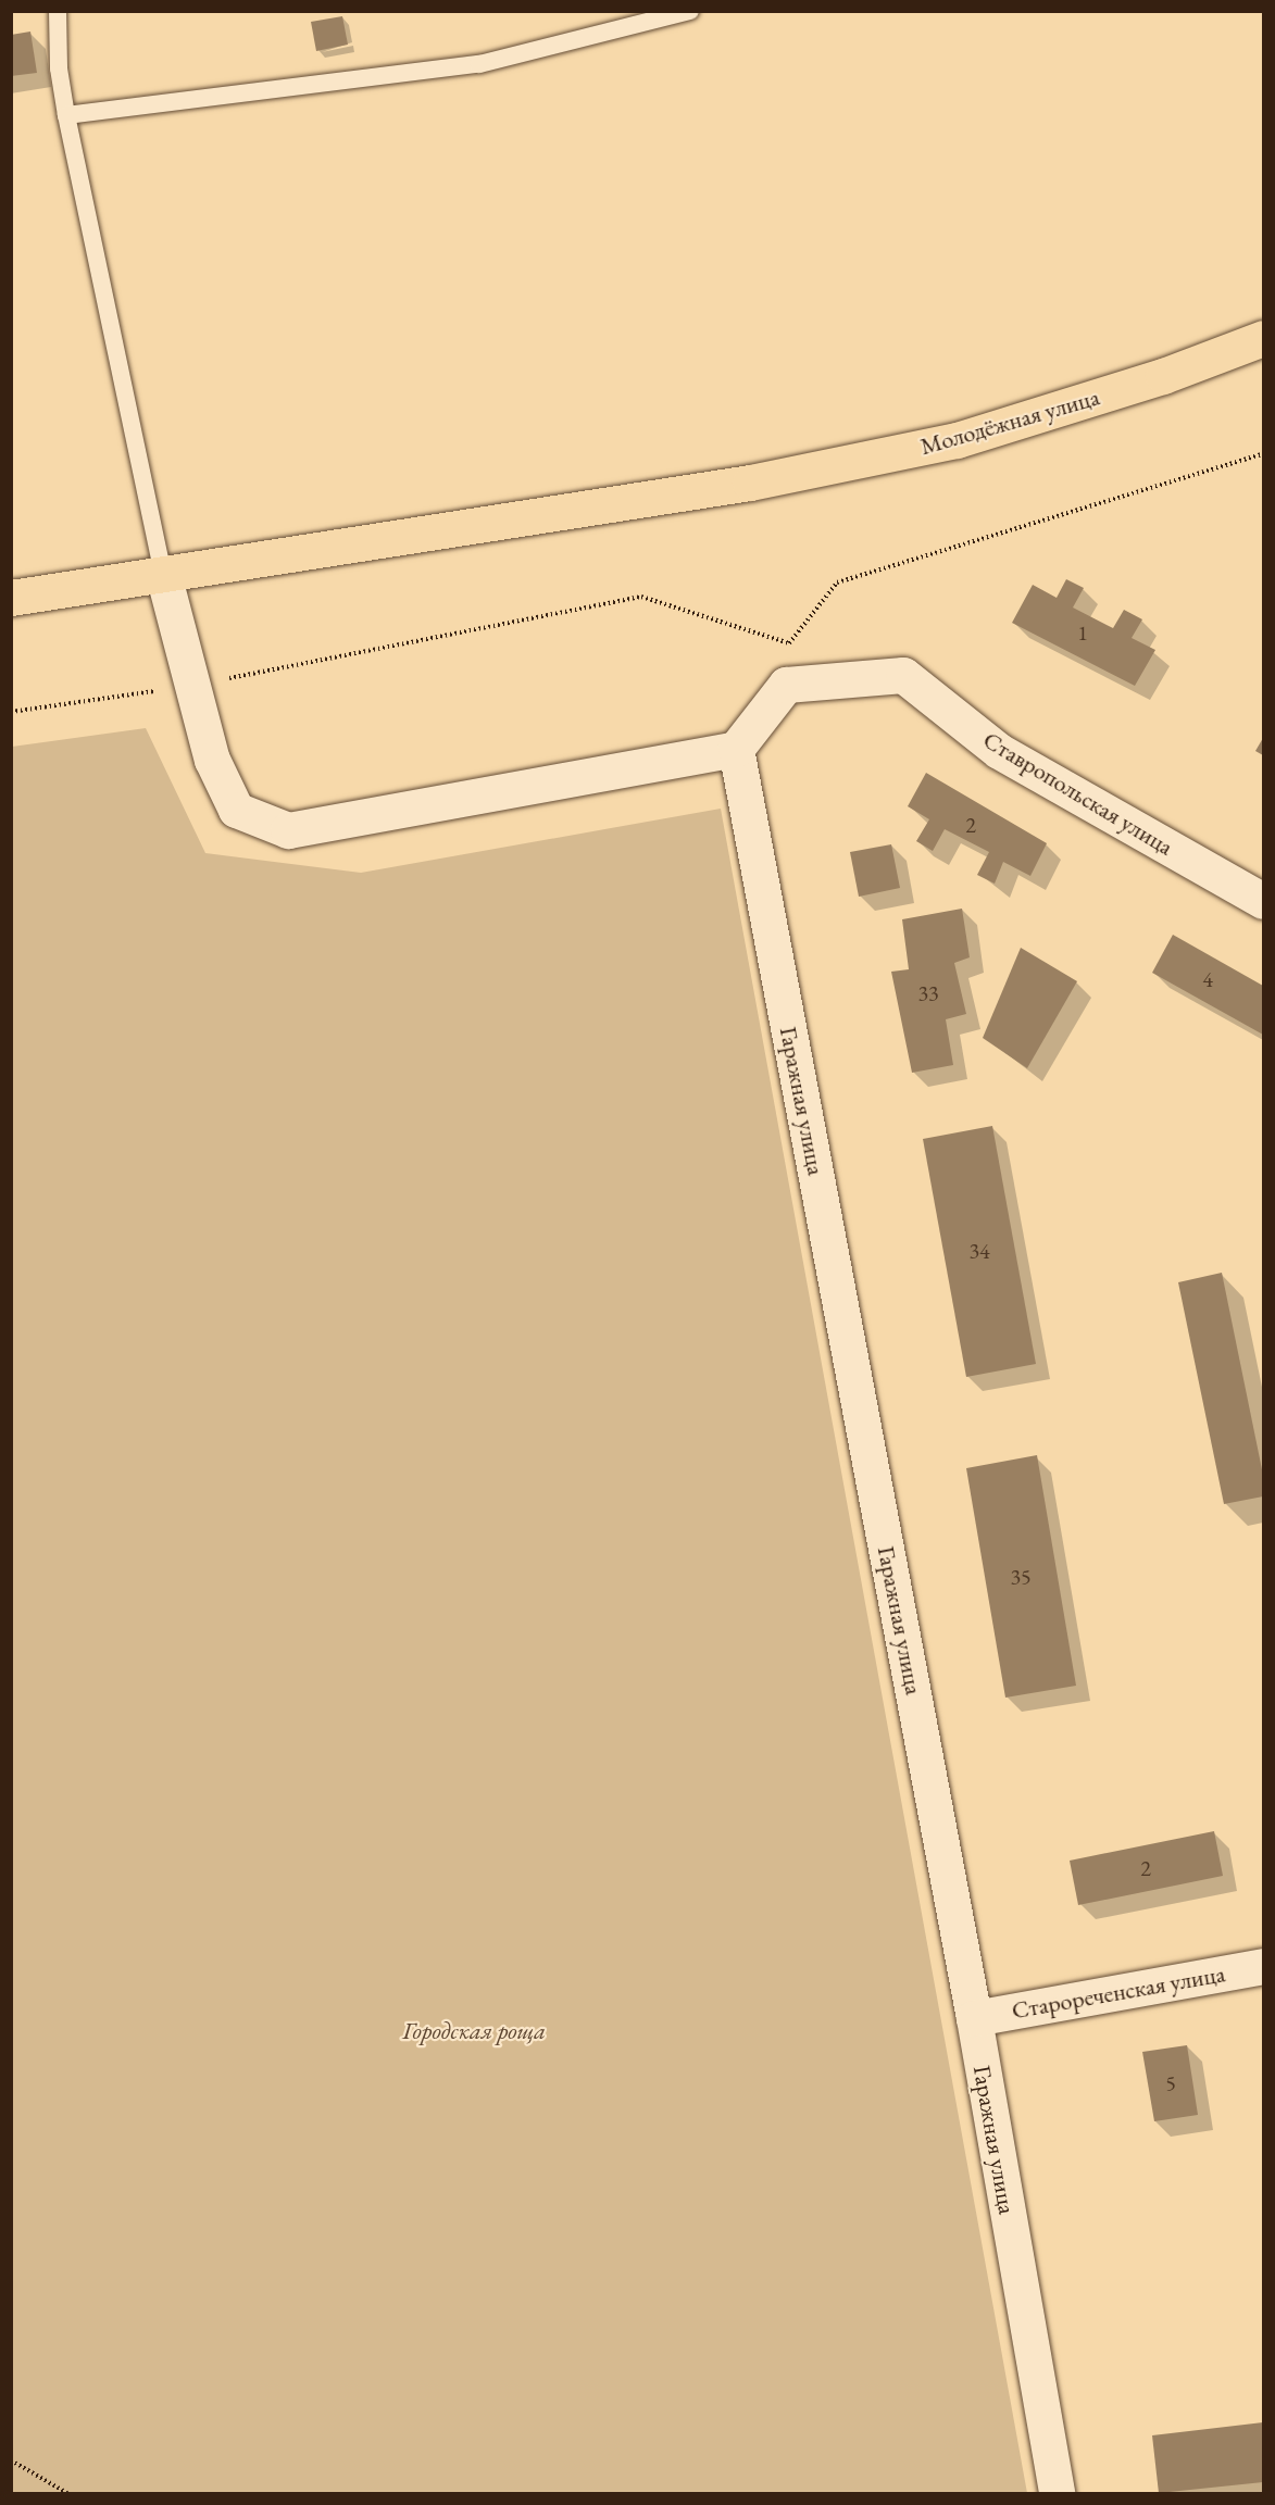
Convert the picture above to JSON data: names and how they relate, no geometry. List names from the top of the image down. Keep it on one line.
{"streets":{"main road":["Молодёжная улица"],"street":["Ставропольская улица","Гаражная улица","Старореченская улица"]},"crossings":[["Ставропольская улица","Гаражная улица"],["Гаражная улица","Старореченская улица"]],"parks":["Городская роща"],"house_numbers":["1","2","4","33","34","35","2","5"]}
